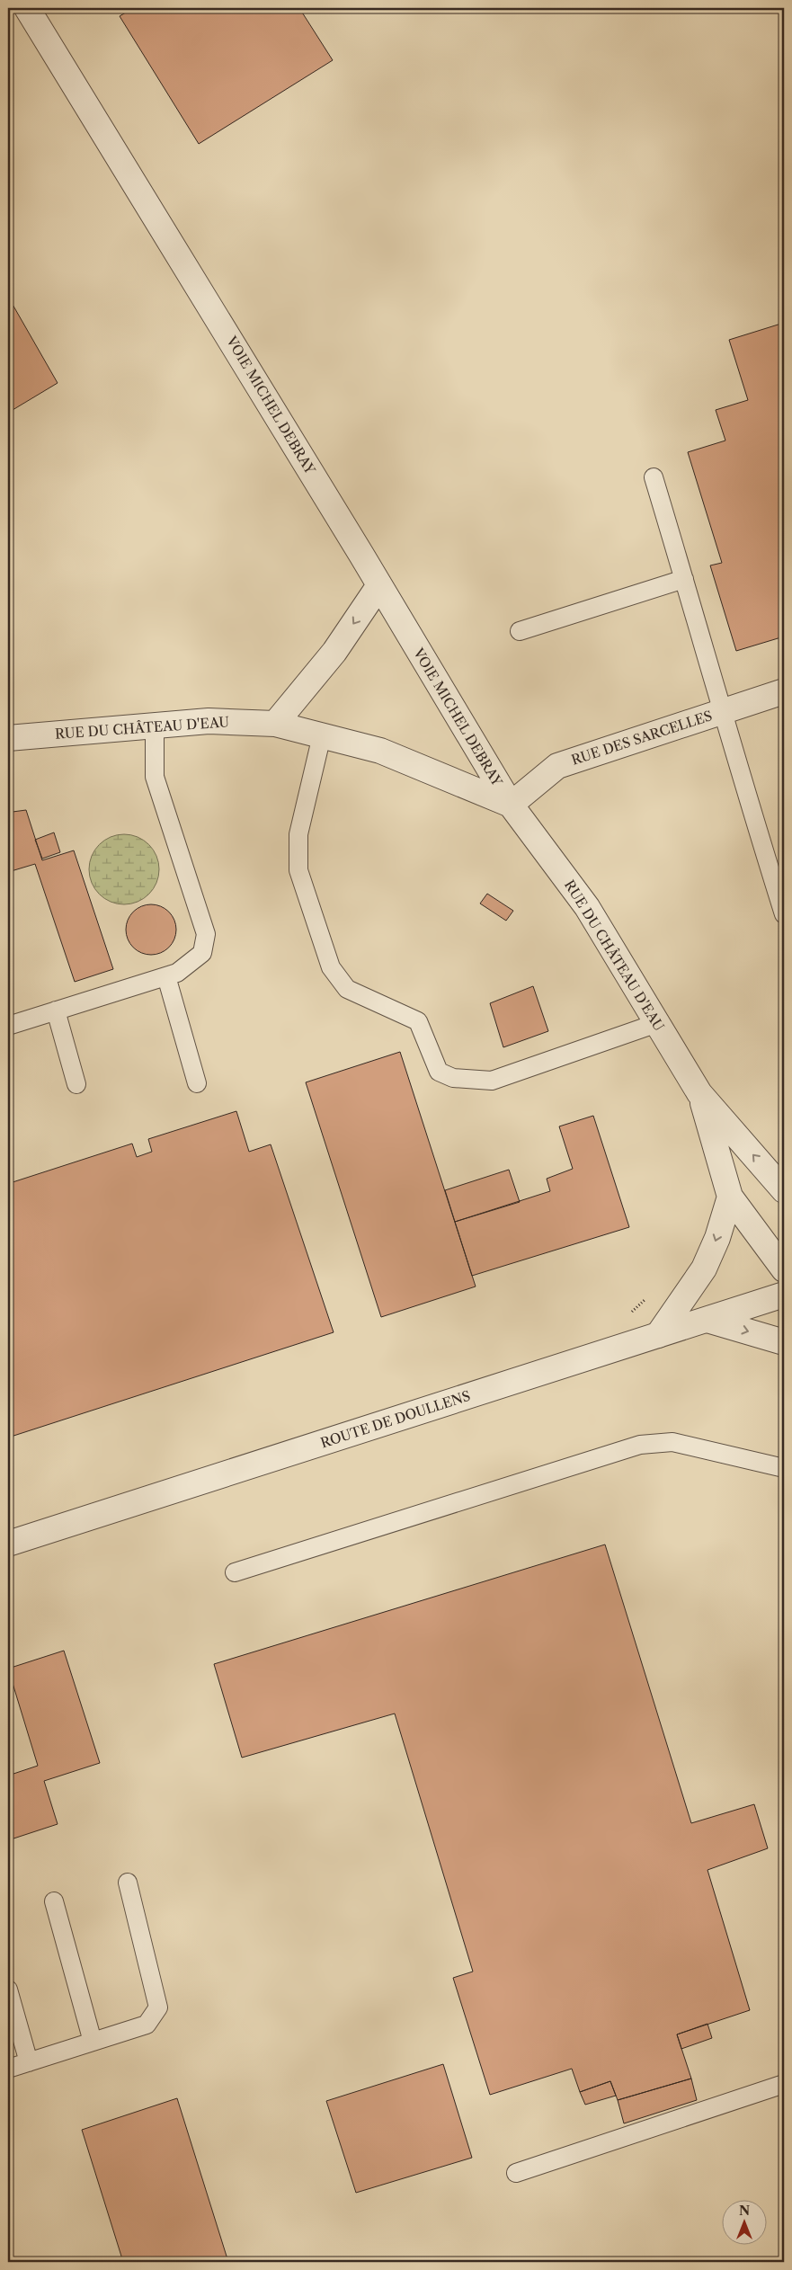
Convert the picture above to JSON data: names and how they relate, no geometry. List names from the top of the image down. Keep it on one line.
{"streets":{"street":["VOIE MICHEL DEBRAY","RUE DU CHÂTEAU D'EAU","RUE DES SARCELLES","ROUTE DE DOULLENS"]},"crossings":[["VOIE MICHEL DEBRAY","RUE DU CHÂTEAU D'EAU"],["VOIE MICHEL DEBRAY","RUE DES SARCELLES"],["RUE DU CHÂTEAU D'EAU","RUE DES SARCELLES"]],"north":"top"}
